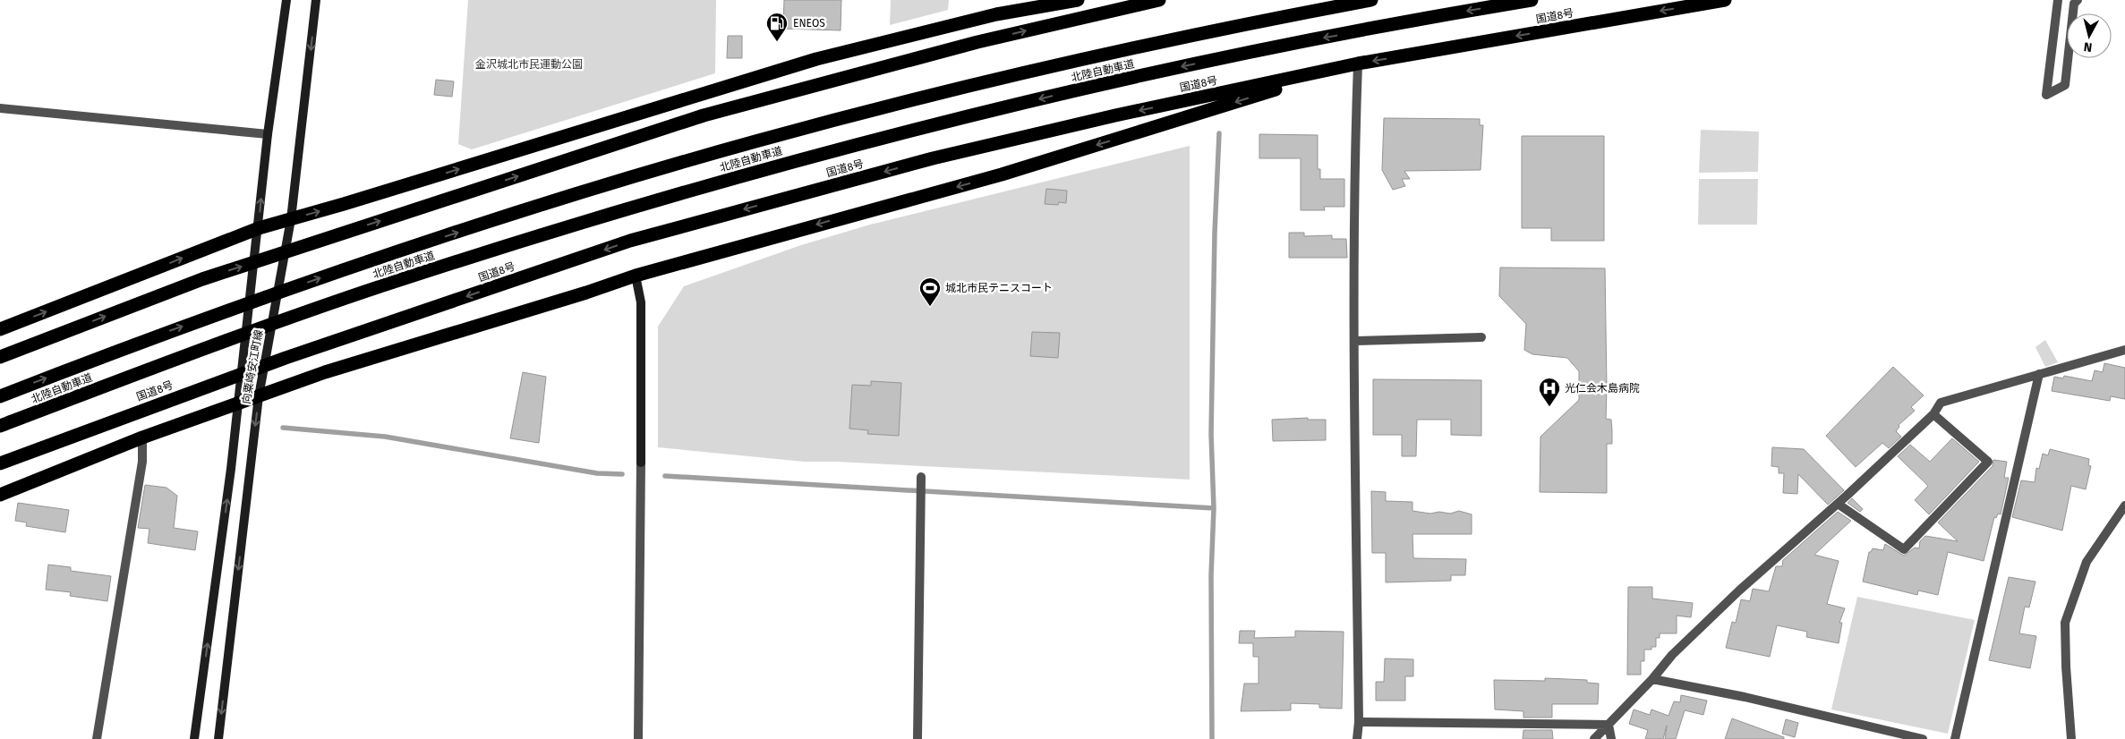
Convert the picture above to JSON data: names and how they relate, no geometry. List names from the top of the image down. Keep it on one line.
{"streets":{"highway":["国道8号","北陸自動車道"],"main road":["向粟崎安江町線"]},"parks":["金沢城北市民運動公園"],"places":{"fuel station":["ENEOS"],"sports":["城北市民テニスコート"],"hospital":["光仁会木島病院"]},"north":"bottom"}
